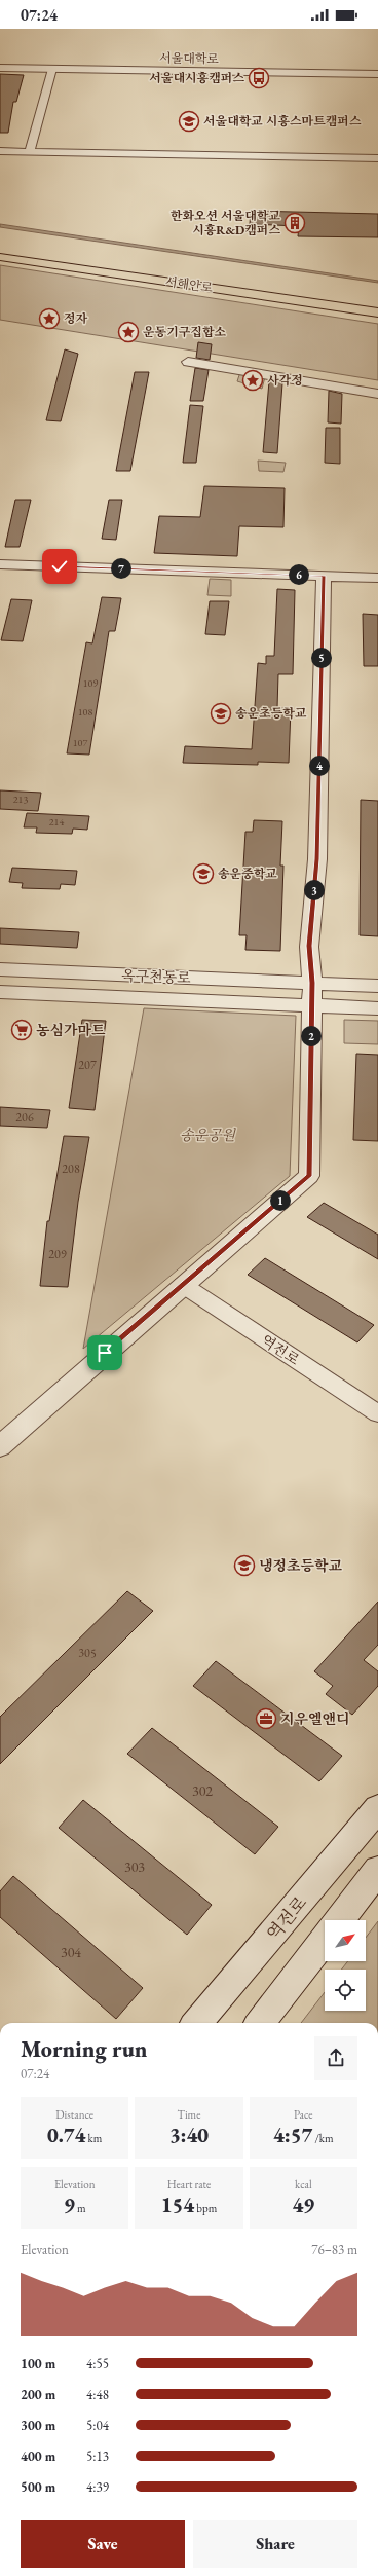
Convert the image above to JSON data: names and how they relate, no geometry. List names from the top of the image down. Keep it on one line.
{"streets":{"main road":["서해안로"],"street":["서울대학로","옥구천동로","역전로"]},"parks":["송운공원"],"places":{"bus stop":["서울대시흥캠퍼스"],"school or university":["서울대학교 시흥스마트캠퍼스","송운초등학교","송운중학교","냉정초등학교"],"building":["한화오션 서울대학교 시흥R&D캠퍼스"],"place":["정자","운동기구집합소","사각정"],"supermarket":["농심가마트"],"office":["지우엘앤디"]},"house_numbers":["109","108","107","213","214","207","206","208","209","305","302","303","304"],"north":"top right","page":{"status":"07:24","pins":["7","6","5","4","3","2","1"],"heading":["Morning run","07:24"],"stats":[["Distance","0.74 km"],["Time","3:40"],["Pace","4:57 /km"],["Elevation","9 m"],["Heart rate","154 bpm"],["kcal","49"]],"chart":["Elevation","76–83 m"],"list":[{"name":"100 m","note":"4:55"},{"name":"200 m","note":"4:48"},{"name":"300 m","note":"5:04"},{"name":"400 m","note":"5:13"},{"name":"500 m","note":"4:39"}],"buttons":["Save","Share"]}}
